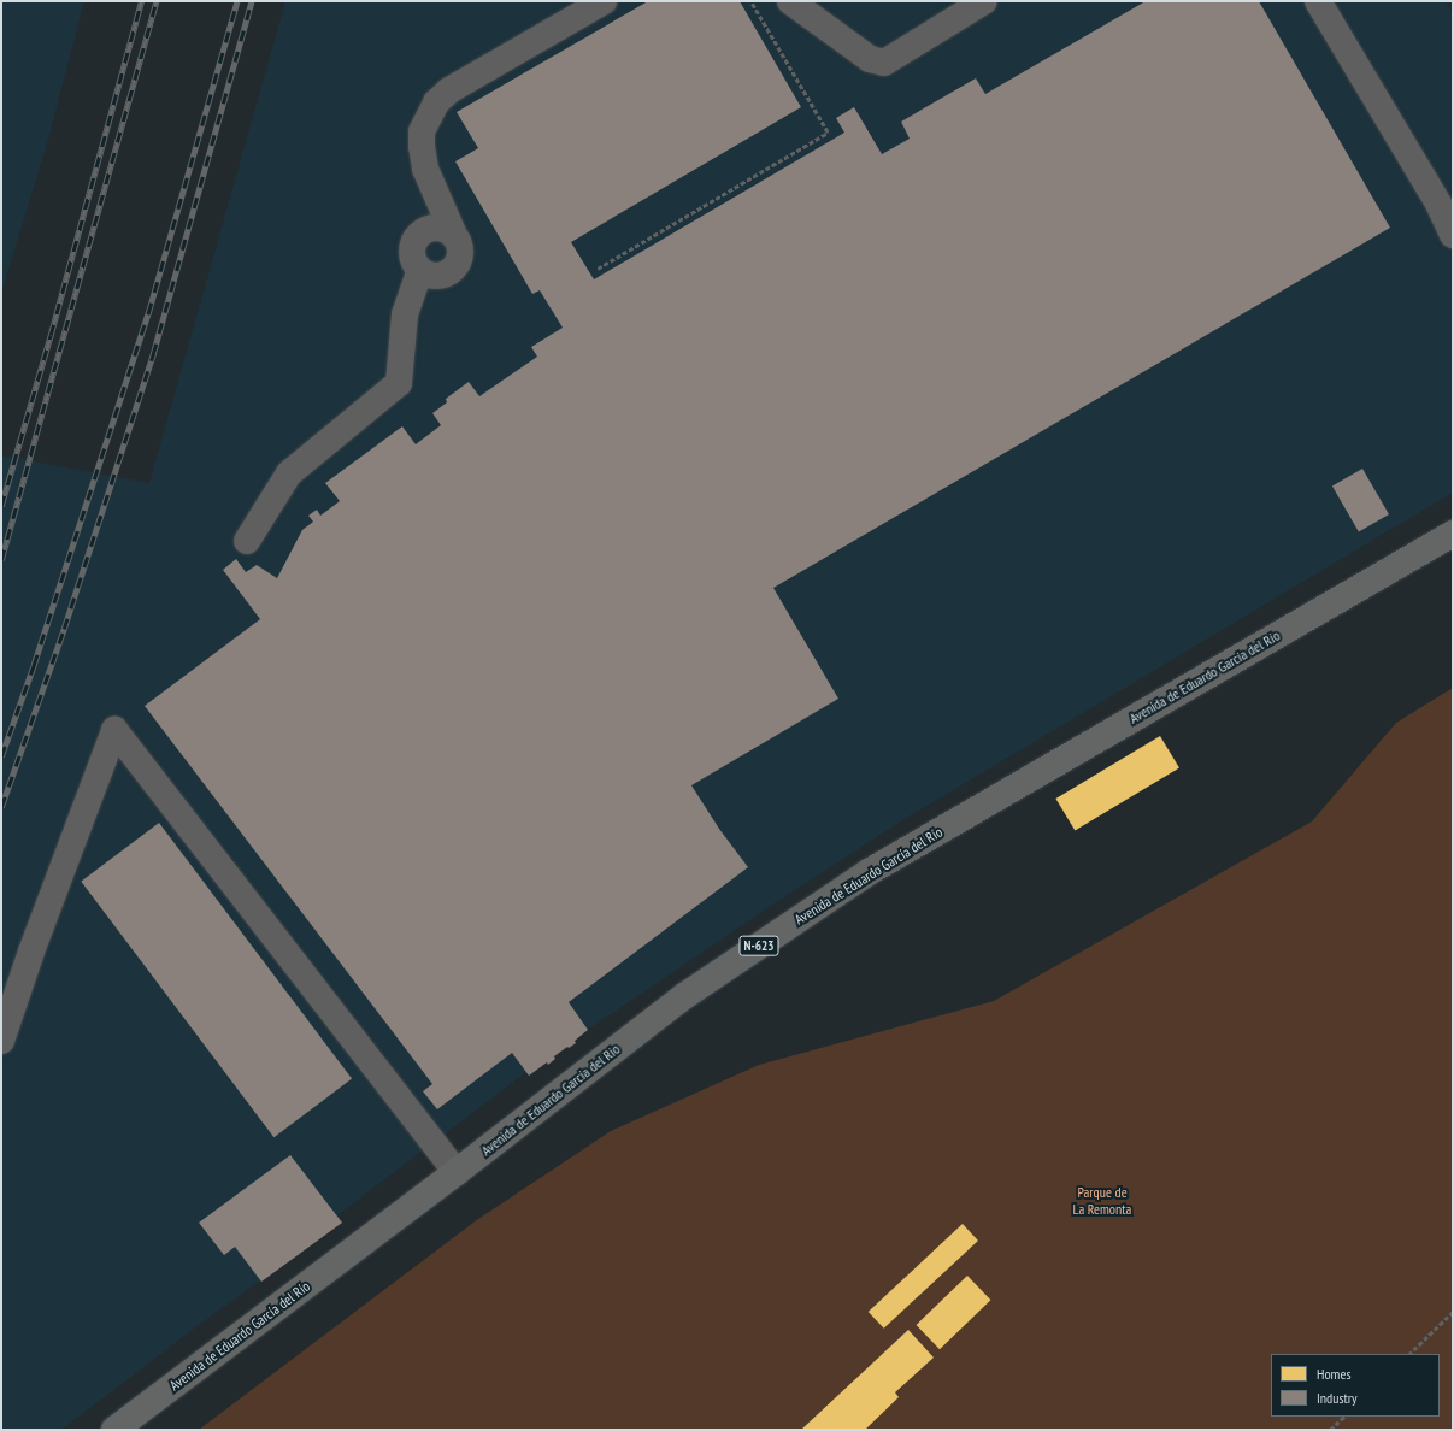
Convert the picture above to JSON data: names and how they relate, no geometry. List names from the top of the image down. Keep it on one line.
{"streets":{"highway":["Avenida de Eduardo García del Río","N-623"]},"parks":["Parque de La Remonta"],"legend":["Homes","Industry"]}
